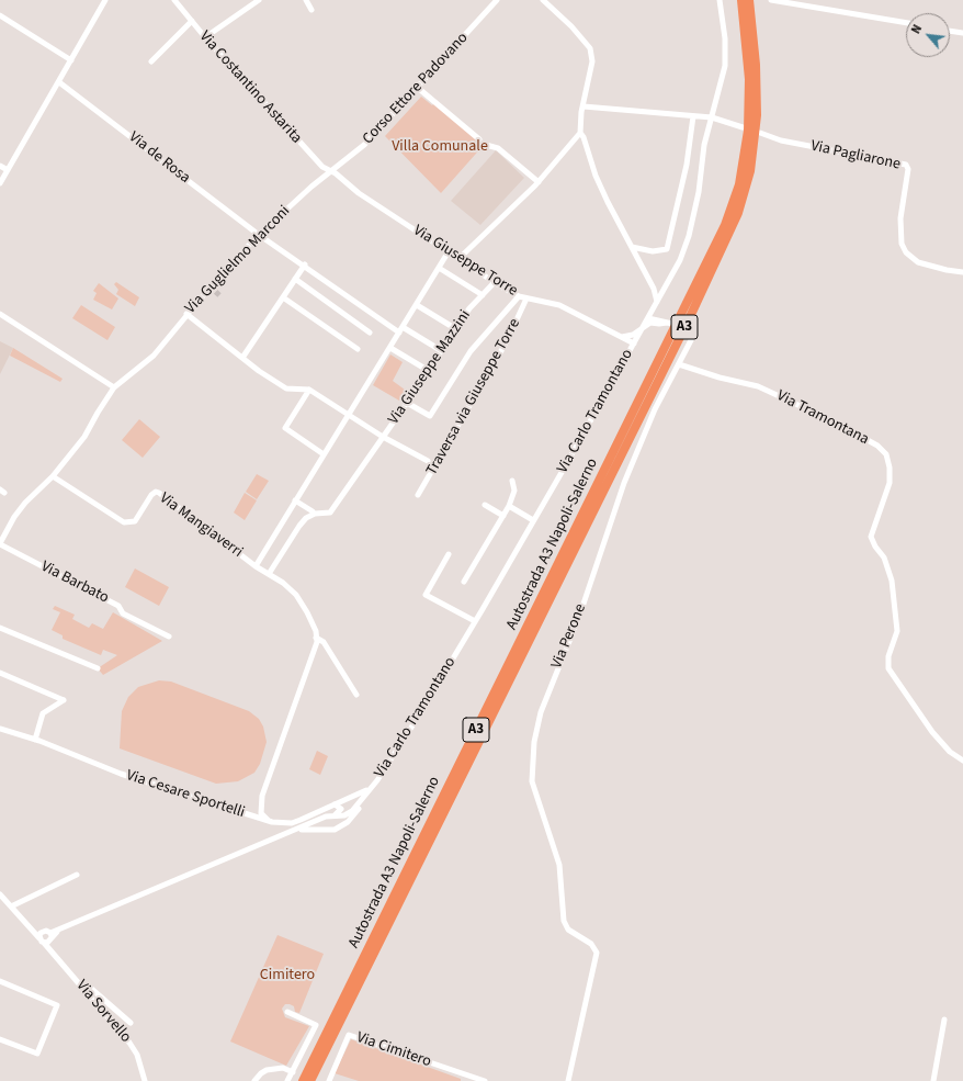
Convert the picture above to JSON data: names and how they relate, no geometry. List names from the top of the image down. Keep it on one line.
{"streets":{"highway":["A3","Autostrada A3 Napoli-Salerno"],"street":["Via Costantino Astarita","Corso Ettore Padovano","Via Pagliarone","Via de Rosa","Via Guglielmo Marconi","Via Giuseppe Torre","Via Giuseppe Mazzini","Traversa via Giuseppe Torre","Via Carlo Tramontano","Via Tramontana","Via Mangiaverri","Via Barbato","Via Perone","Via Cesare Sportelli","Via Sorvello","Via Cimitero"]},"crossings":[["Via Costantino Astarita","Corso Ettore Padovano"],["Via Costantino Astarita","Via Guglielmo Marconi"],["Via Costantino Astarita","Via Giuseppe Torre"],["Corso Ettore Padovano","Via Guglielmo Marconi"],["Corso Ettore Padovano","Via Giuseppe Torre"],["Via de Rosa","Via Guglielmo Marconi"],["Via Guglielmo Marconi","Via Giuseppe Torre"],["Via Guglielmo Marconi","Via Mangiaverri"],["Via Guglielmo Marconi","Via Barbato"],["Via Giuseppe Torre","Via Giuseppe Mazzini"],["Via Giuseppe Torre","Traversa via Giuseppe Torre"],["Via Giuseppe Torre","Via Carlo Tramontano"],["Via Carlo Tramontano","Via Cesare Sportelli"],["Via Carlo Tramontano","Via Sorvello"],["Via Tramontana","Via Perone"]],"parks":["Villa Comunale","Cimitero"],"north":"top left"}
